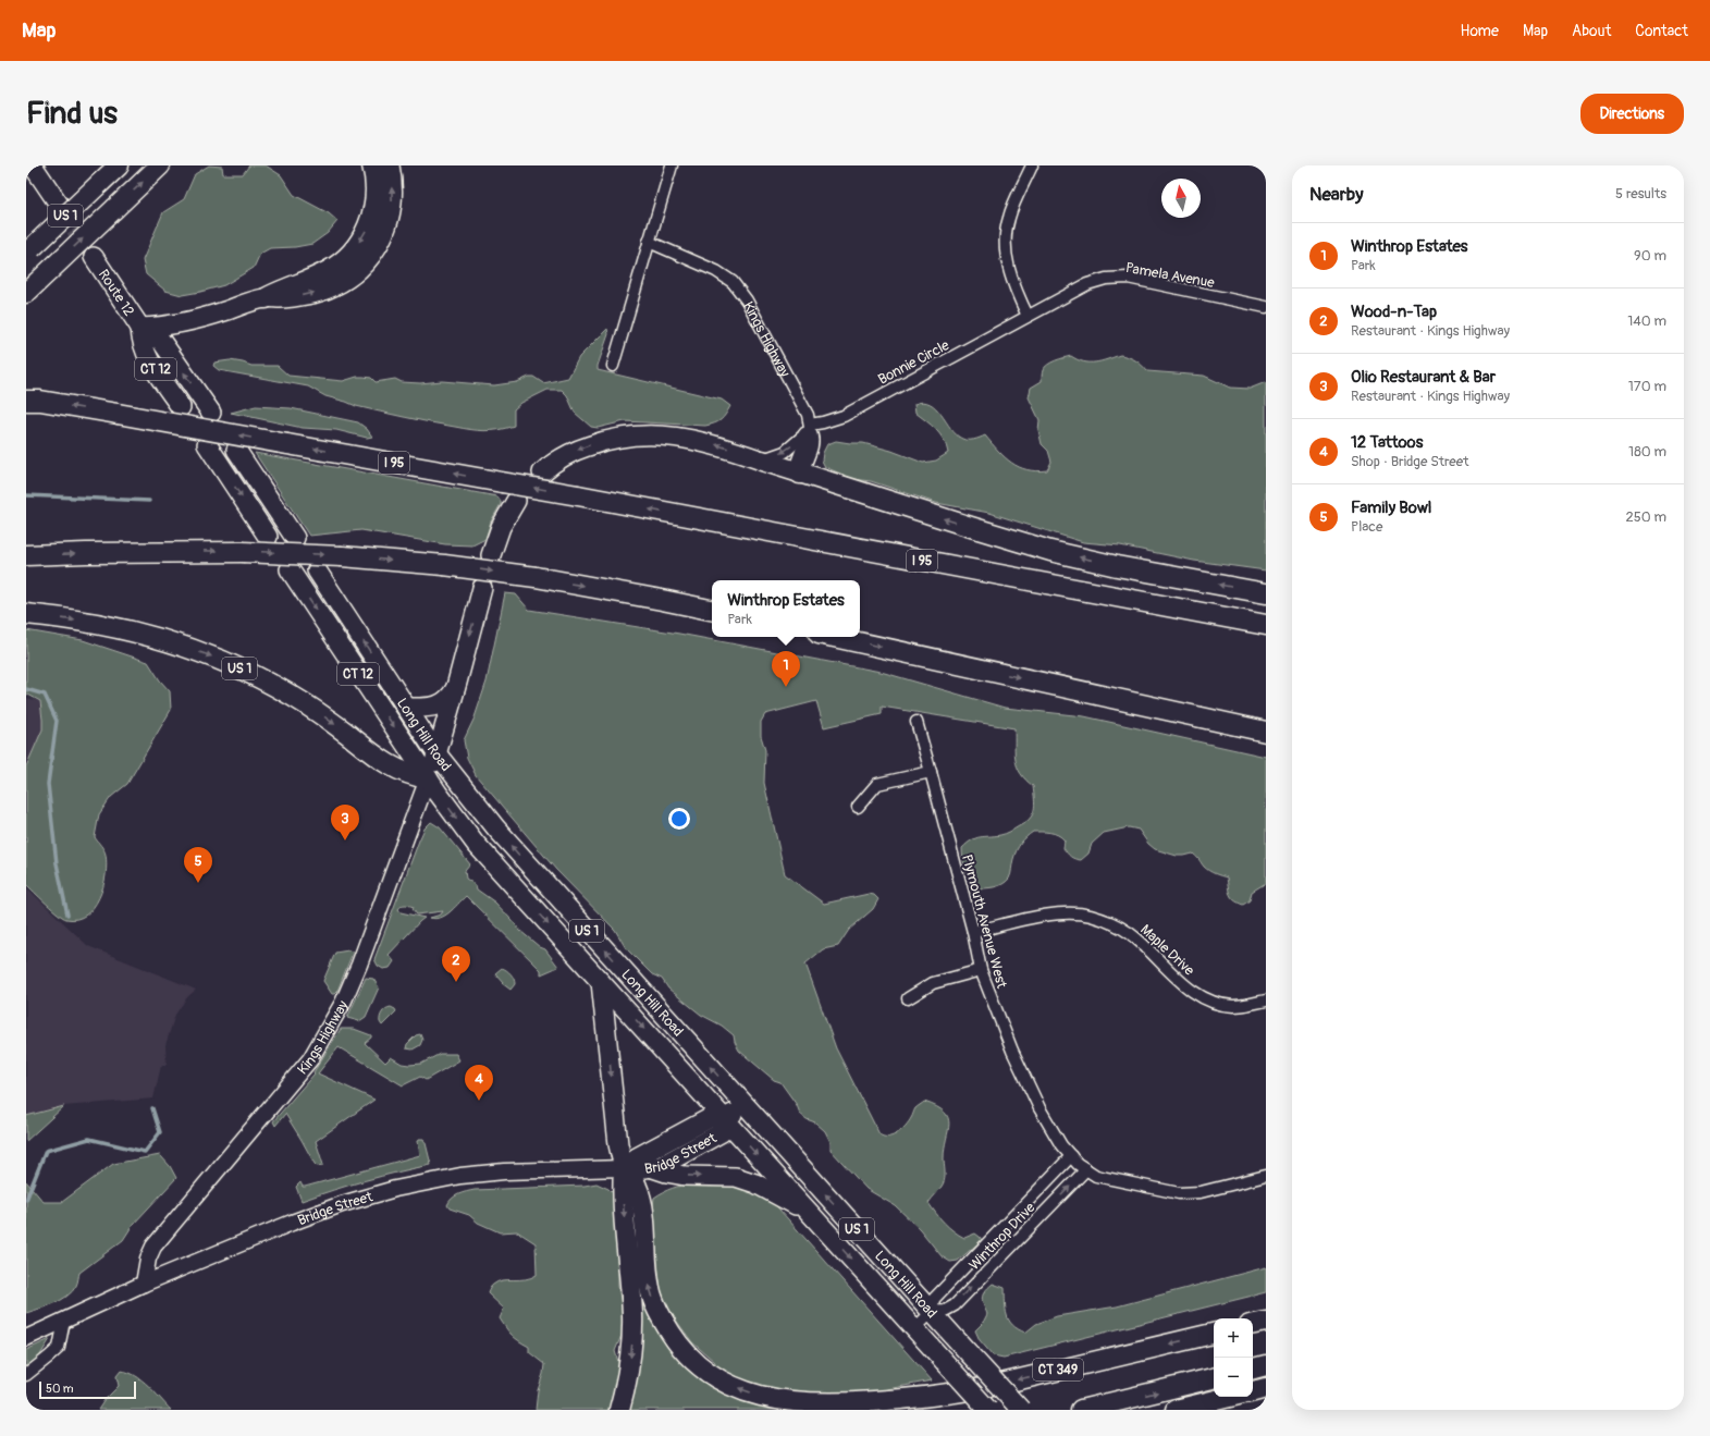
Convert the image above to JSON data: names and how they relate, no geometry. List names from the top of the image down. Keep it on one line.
{"streets":{"highway":["US 1","Route 12","Kings Highway","CT 12","I 95","Long Hill Road","Bridge Street","CT 349"],"street":["Pamela Avenue","Bonnie Circle","Plymouth Avenue West","Maple Drive","Winthrop Drive"]},"crossings":[["US 1","Kings Highway"],["US 1","Long Hill Road"],["Pamela Avenue","Bonnie Circle"],["Route 12","CT 12"],["Kings Highway","Bonnie Circle"],["Kings Highway","Long Hill Road"],["Kings Highway","Bridge Street"],["Long Hill Road","Bridge Street"],["Long Hill Road","Winthrop Drive"],["Plymouth Avenue West","Maple Drive"],["Plymouth Avenue West","Winthrop Drive"]],"scale_bar":"50 m","north":"top","page":{"header":"Map","nav":["Home","Map","About","Contact"],"buttons":"Directions","title":"Find us","heading":["Nearby","5 results"],"list":[{"mark":"1","name":"Winthrop Estates","note":"Park","value":"90 m"},{"mark":"2","name":"Wood-n-Tap","note":"Restaurant · Kings Highway","value":"140 m"},{"mark":"3","name":"Olio Restaurant & Bar","note":"Restaurant · Kings Highway","value":"170 m"},{"mark":"4","name":"12 Tattoos","note":"Shop · Bridge Street","value":"180 m"},{"mark":"5","name":"Family Bowl","note":"Place","value":"250 m"}],"popup":["Winthrop Estates","Park"],"pins":["1","3","5","2","4"],"map_buttons":["+","−"],"scale":"50 m"}}
